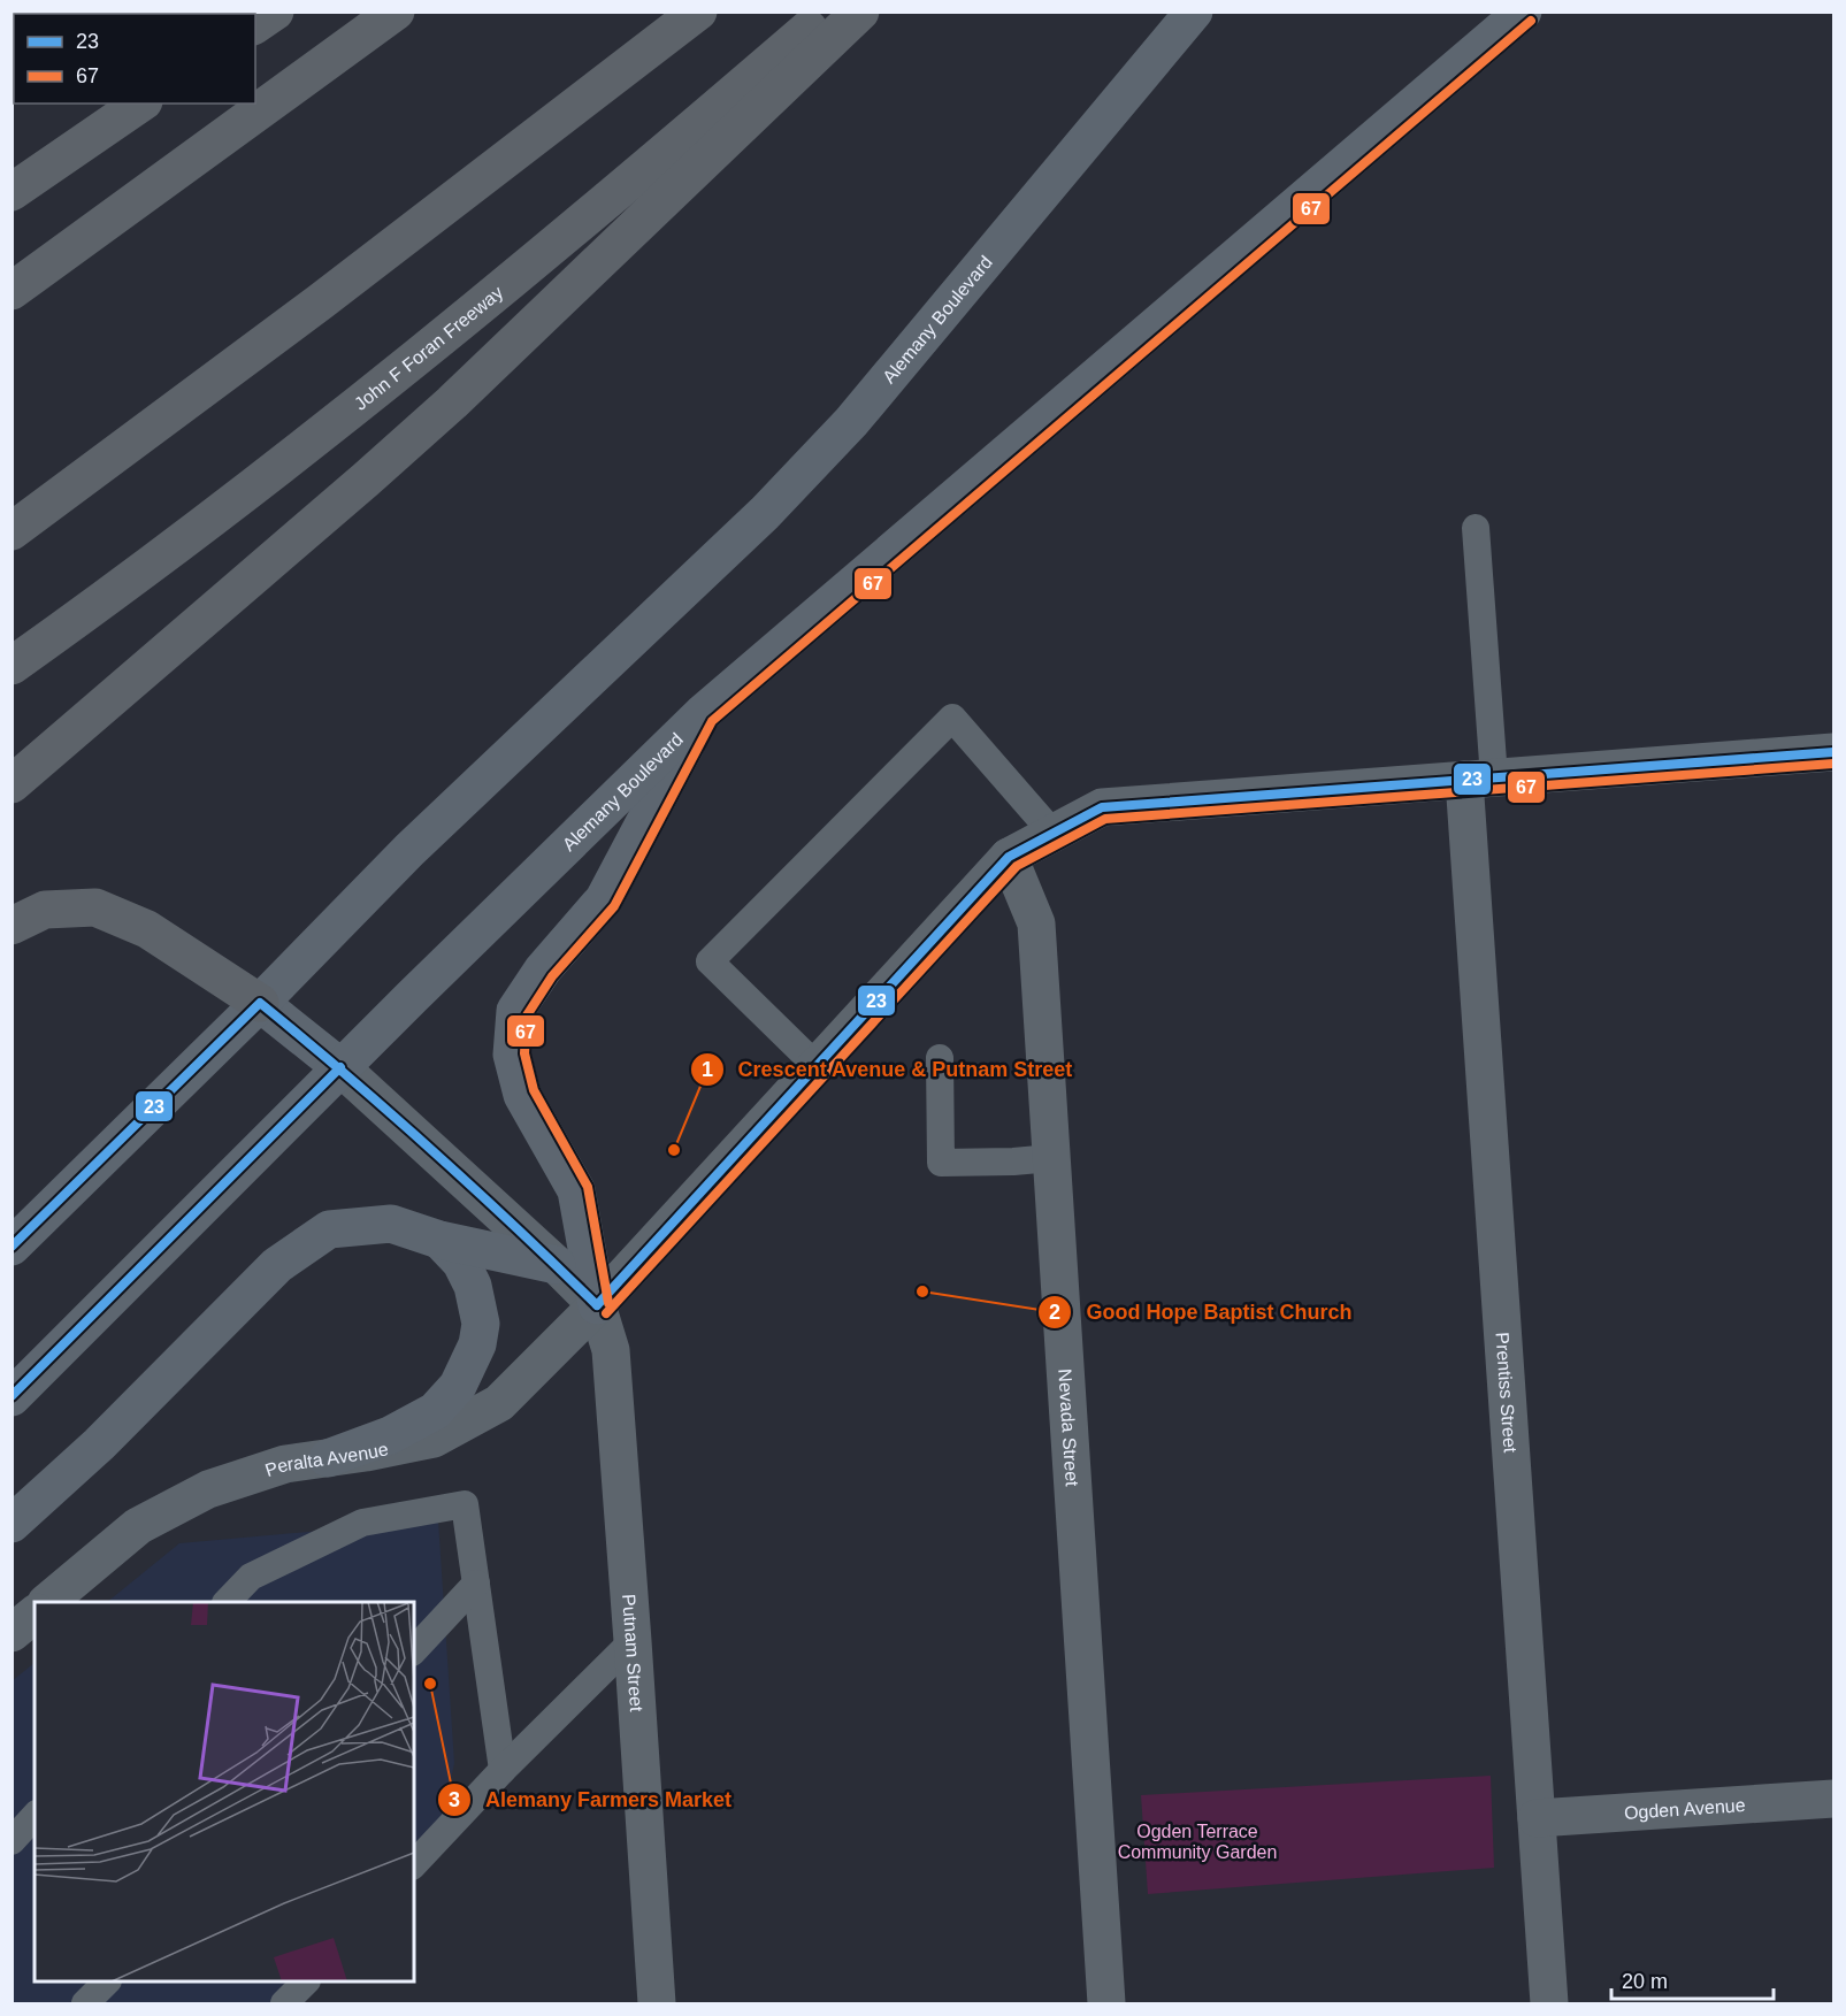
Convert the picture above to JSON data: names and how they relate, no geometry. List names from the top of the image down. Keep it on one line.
{"streets":{"highway":["John F Foran Freeway"],"main road":["Alemany Boulevard"],"street":["Prentiss Street","Nevada Street","Peralta Avenue","Putnam Street","Ogden Avenue"]},"crossings":[["Prentiss Street","Peralta Avenue"],["Prentiss Street","Ogden Avenue"],["Nevada Street","Peralta Avenue"],["Peralta Avenue","Putnam Street"]],"parks":["Ogden Terrace Community Garden"],"places":["Crescent Avenue & Putnam Street","Good Hope Baptist Church","Alemany Farmers Market"],"lines":["transit line 67","transit line 23"],"legend":["23","67"],"scale_bar":"20 m"}
